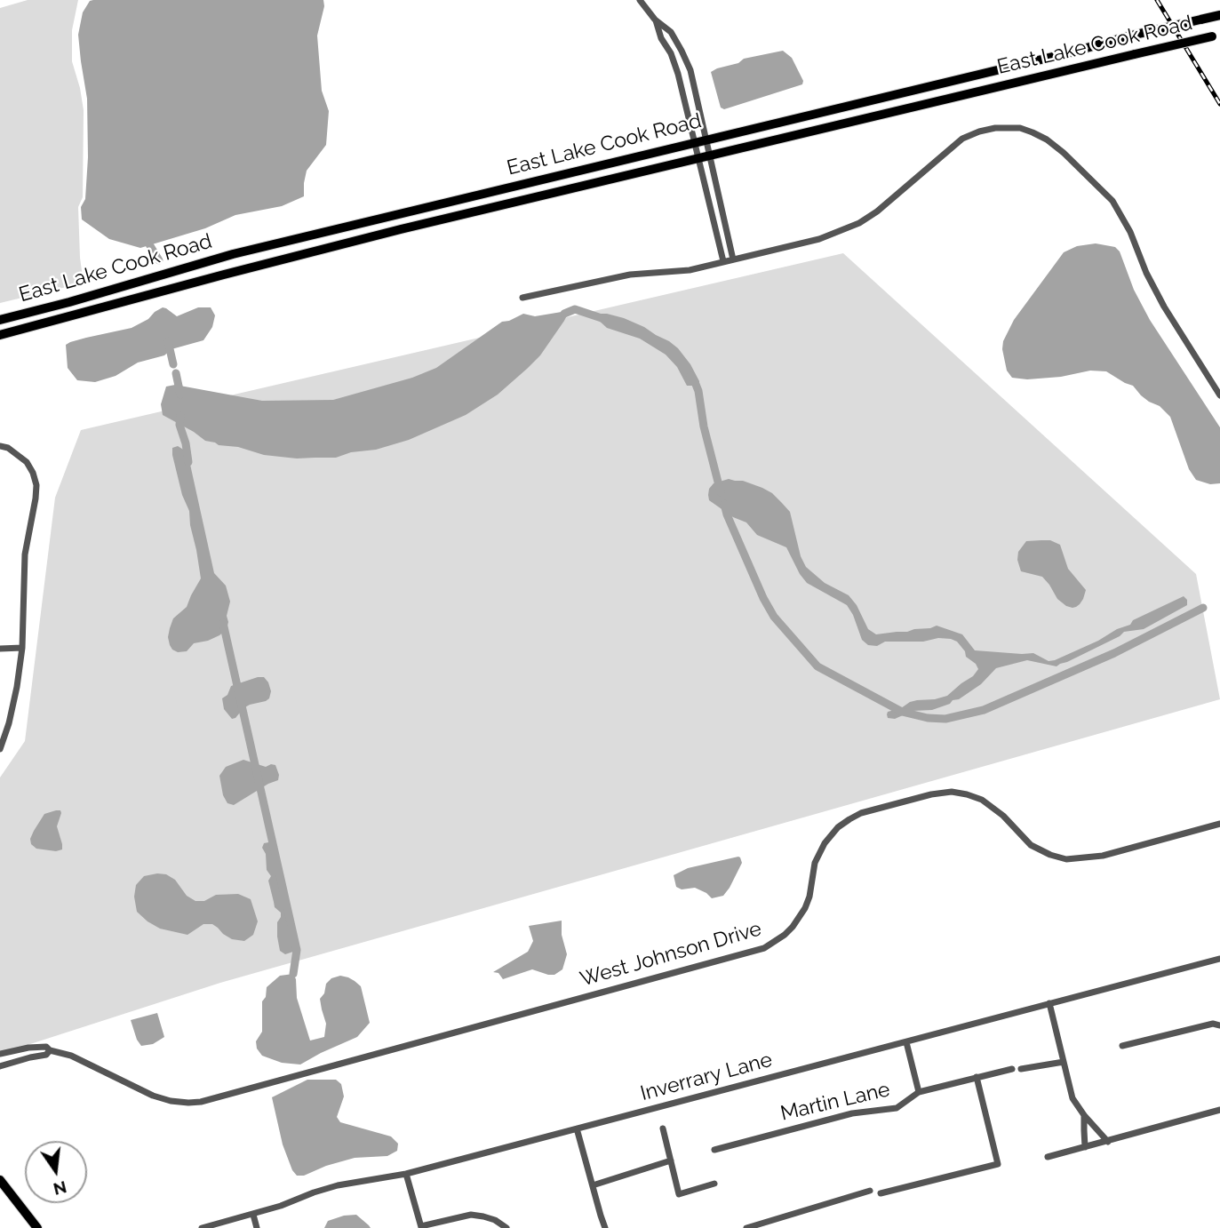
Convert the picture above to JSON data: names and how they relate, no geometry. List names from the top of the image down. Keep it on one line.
{"streets":{"main road":["East Lake Cook Road"],"street":["West Johnson Drive","Inverrary Lane","Martin Lane"]},"north":"bottom"}
